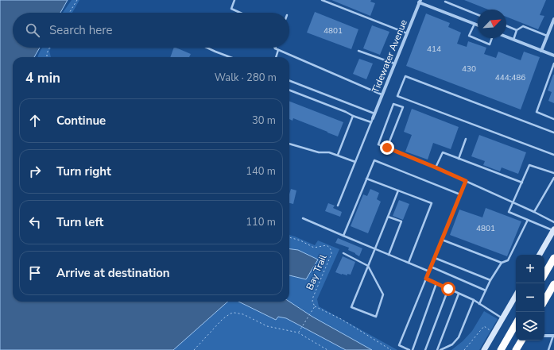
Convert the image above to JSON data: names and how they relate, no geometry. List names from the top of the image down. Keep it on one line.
{"streets":{"street":["Tidewater Avenue"],"path":["Bay Trail"]},"house_numbers":["4801","414","430","444;486","4801"],"north":"top right","page":{"search":"Search here","heading":["4 min","Walk · 280 m"],"list":[["Continue","30 m"],["Turn right","140 m"],["Turn left","110 m"],"Arrive at destination"],"map_buttons":["+","−"]}}
